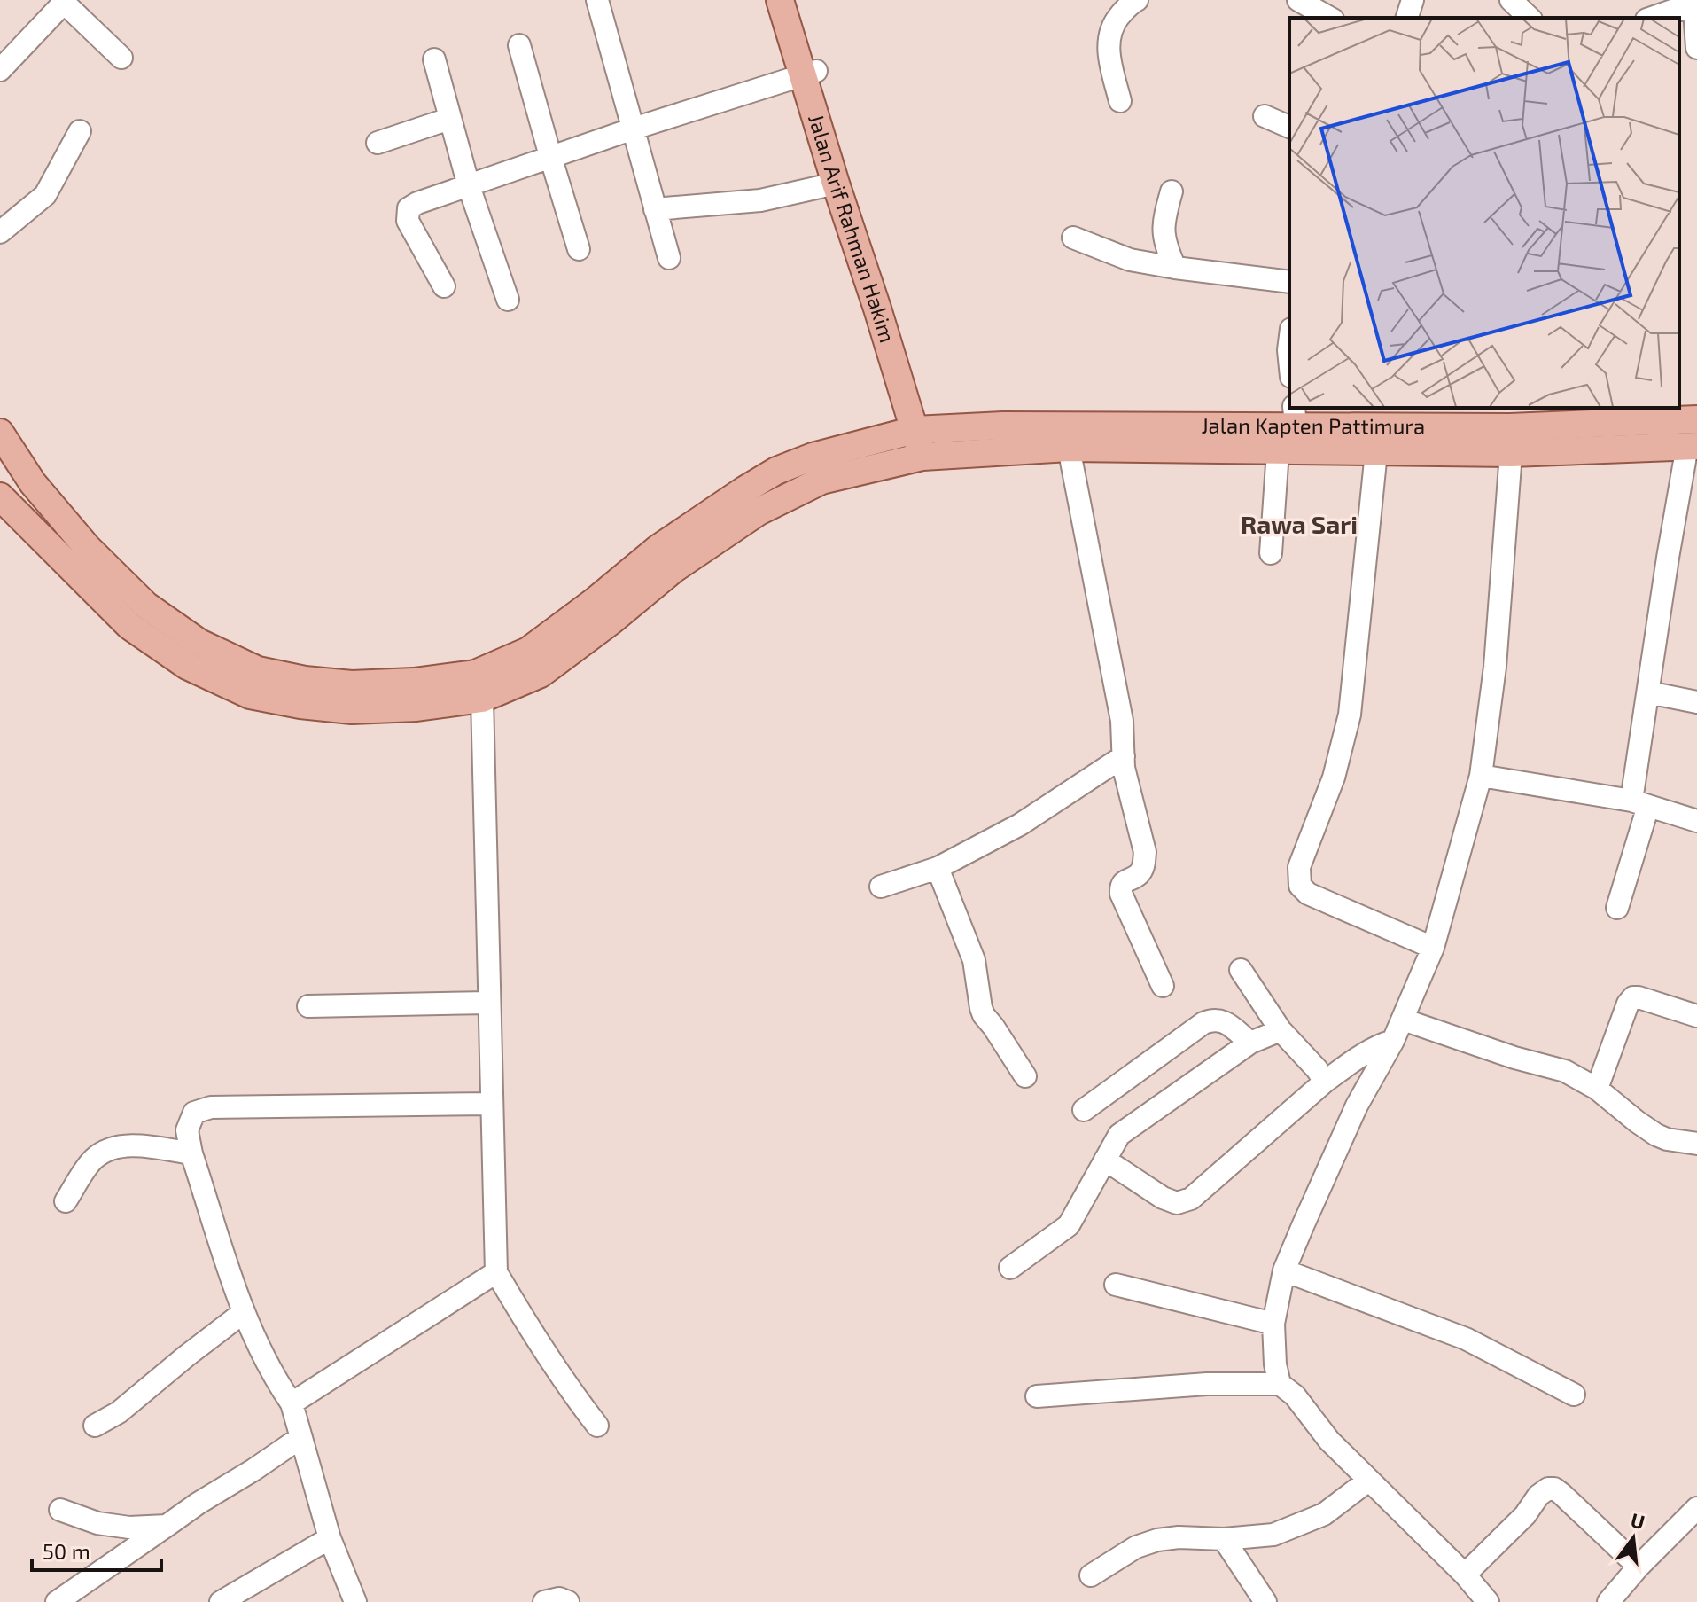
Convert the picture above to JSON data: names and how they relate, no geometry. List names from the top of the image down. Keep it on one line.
{"streets":{"main road":["Jalan Arif Rahman Hakim","Jalan Kapten Pattimura"]},"crossings":[["Jalan Arif Rahman Hakim","Jalan Kapten Pattimura"]],"districts":["Rawa Sari"],"scale_bar":"50 m","north":"top"}
